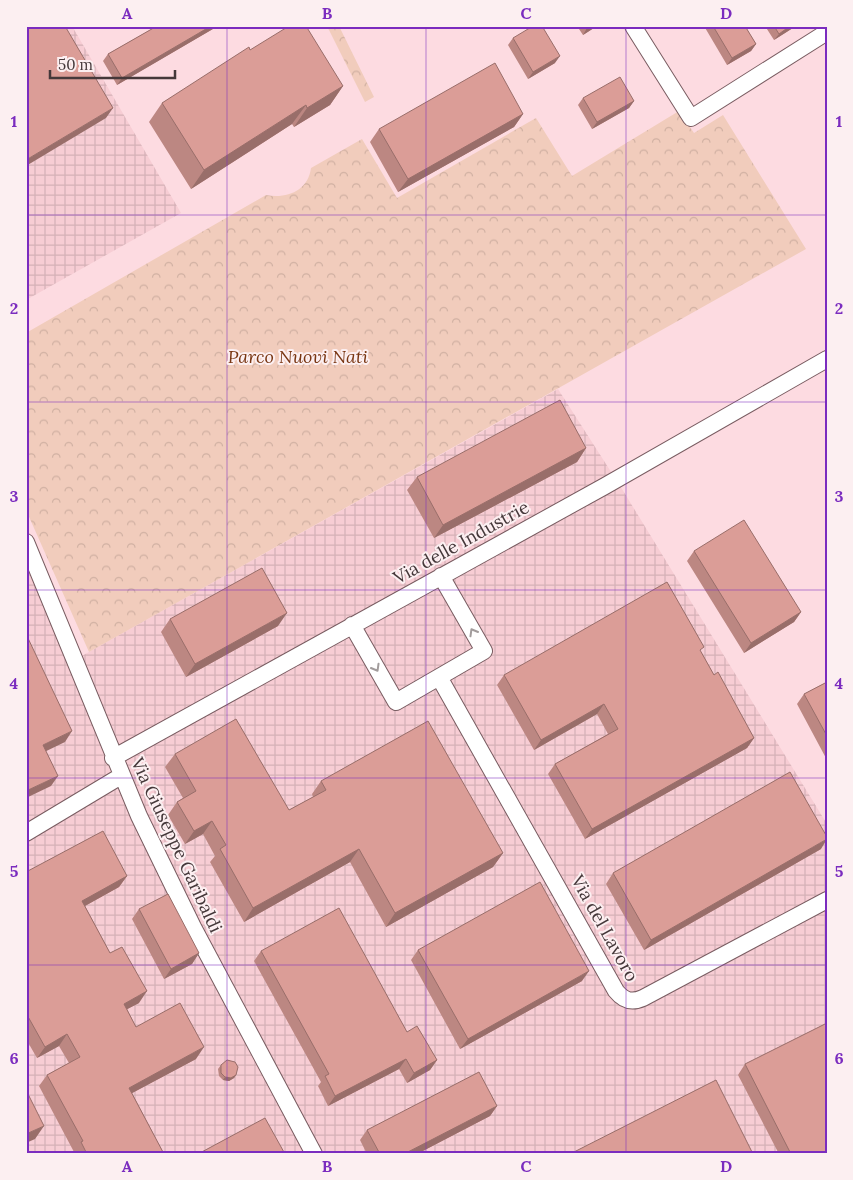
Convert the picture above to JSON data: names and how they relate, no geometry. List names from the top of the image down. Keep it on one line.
{"streets":{"street":["Via delle Industrie","Via Giuseppe Garibaldi","Via del Lavoro"]},"crossings":[["Via delle Industrie","Via Giuseppe Garibaldi"]],"parks":["Parco Nuovi Nati"],"scale_bar":"50 m","grid":{"columns":["A","B","C","D"],"rows":["1","2","3","4","5","6"]}}
